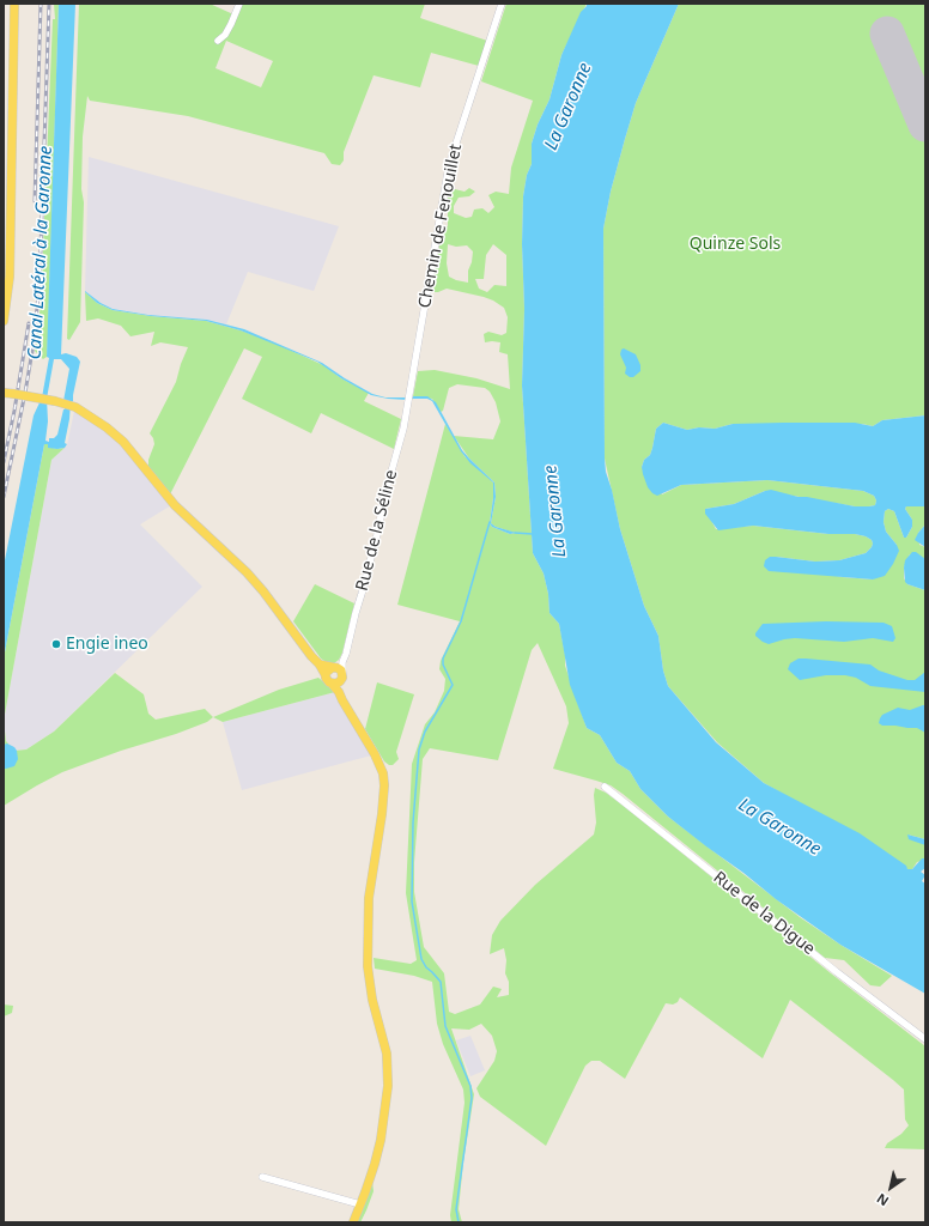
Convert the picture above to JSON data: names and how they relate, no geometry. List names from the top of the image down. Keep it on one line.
{"streets":{"street":["Chemin de Fenouillet","Rue de la Séline","Rue de la Digue"]},"crossings":[["Chemin de Fenouillet","Rue de la Séline"]],"water":["La Garonne","Canal Latéral à la Garonne"],"parks":["Quinze Sols"],"places":["Engie ineo"],"north":"bottom left"}
